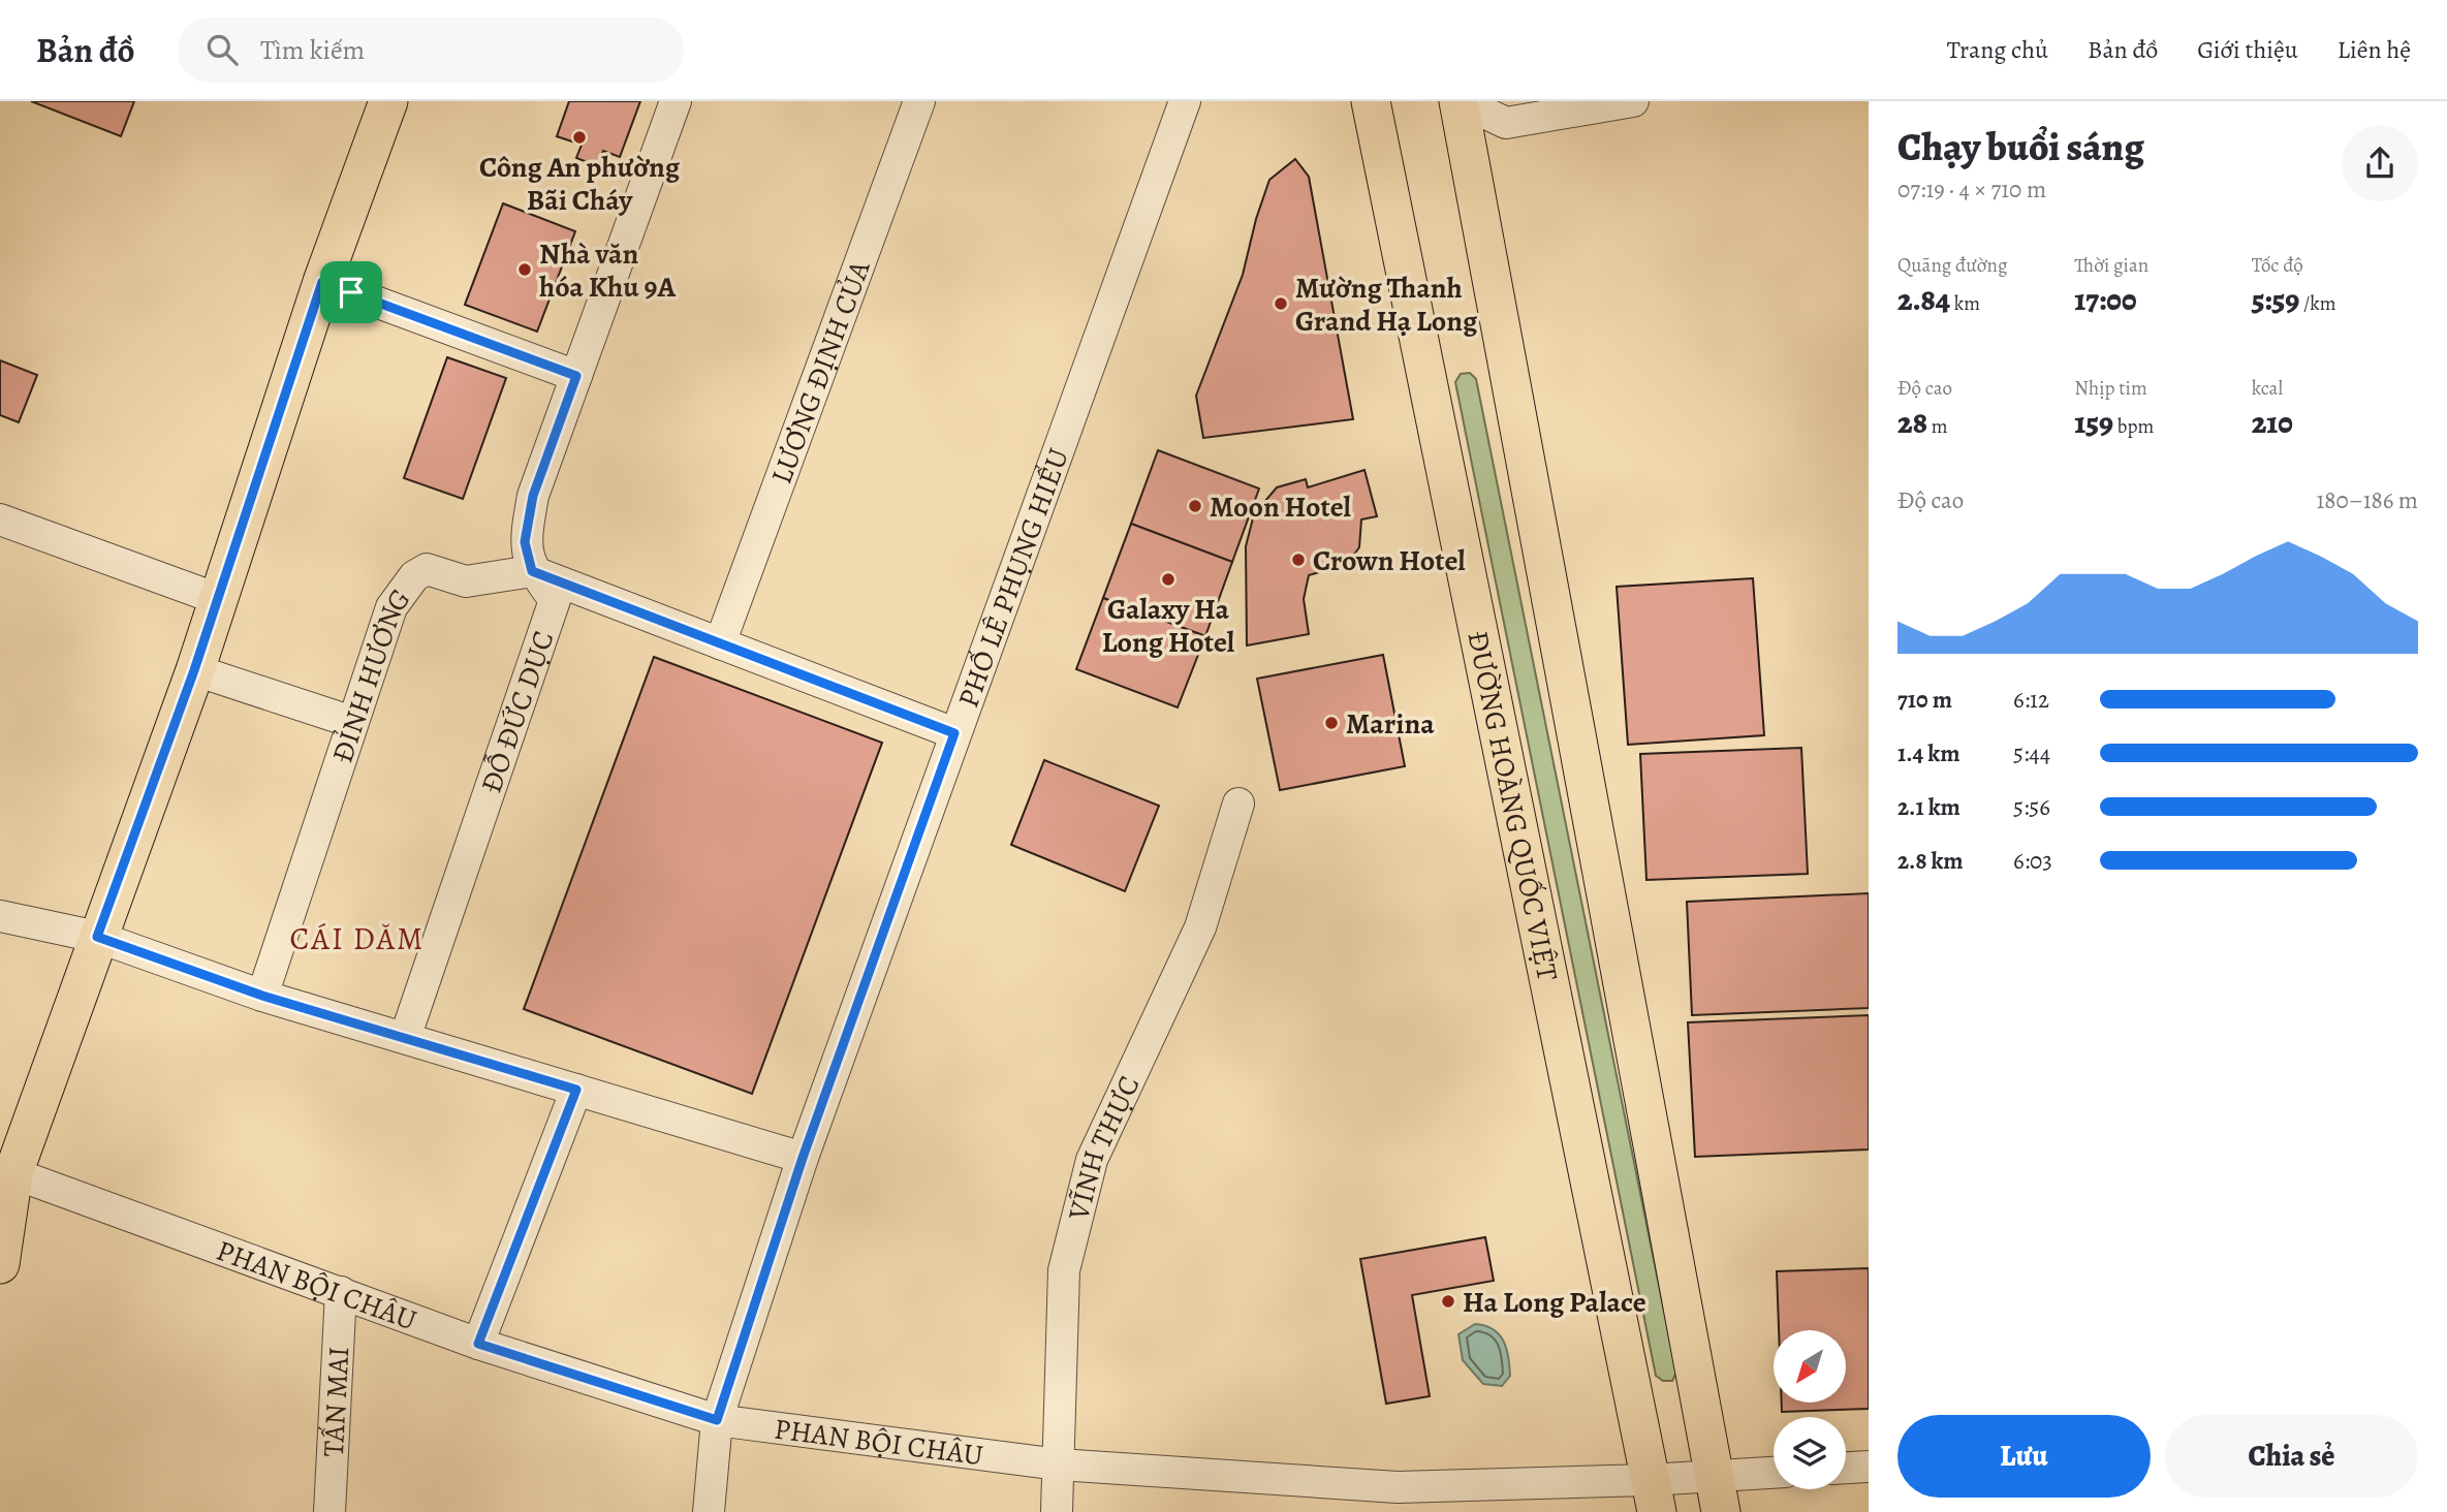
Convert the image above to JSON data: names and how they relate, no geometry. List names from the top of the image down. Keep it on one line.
{"streets":{"main road":["ĐƯỜNG HOÀNG QUỐC VIỆT"],"street":["LƯƠNG ĐỊNH CỦA","PHỐ LÊ PHỤNG HIỂU","ĐỈNH HƯƠNG","ĐỖ ĐỨC DỤC","VĨNH THỰC","PHAN BỘI CHÂU","TẤN MAI"]},"crossings":[["LƯƠNG ĐỊNH CỦA","ĐỈNH HƯƠNG"],["PHỐ LÊ PHỤNG HIỂU","ĐỈNH HƯƠNG"],["PHỐ LÊ PHỤNG HIỂU","PHAN BỘI CHÂU"],["ĐỈNH HƯƠNG","ĐỖ ĐỨC DỤC"],["ĐƯỜNG HOÀNG QUỐC VIỆT","PHAN BỘI CHÂU"],["VĨNH THỰC","PHAN BỘI CHÂU"],["PHAN BỘI CHÂU","TẤN MAI"]],"districts":["CÁI DĂM"],"places":["Công An phường Bãi Cháy","Nhà văn hóa Khu 9A","Mường Thanh Grand Hạ Long","Moon Hotel","Crown Hotel","Galaxy Ha Long Hotel","Marina","Ha Long Palace"],"north":"bottom left","page":{"header":"Bản đồ","search":"Tìm kiếm","nav":["Trang chủ","Bản đồ","Giới thiệu","Liên hệ"],"heading":["Chạy buổi sáng","07:19 · 4 × 710 m"],"stats":[["Quãng đường","2.84 km"],["Thời gian","17:00"],["Tốc độ","5:59 /km"],["Độ cao","28 m"],["Nhịp tim","159 bpm"],["kcal","210"]],"chart":["Độ cao","180–186 m"],"list":[{"name":"710 m","note":"6:12"},{"name":"1.4 km","note":"5:44"},{"name":"2.1 km","note":"5:56"},{"name":"2.8 km","note":"6:03"}],"buttons":["Lưu","Chia sẻ"]}}
